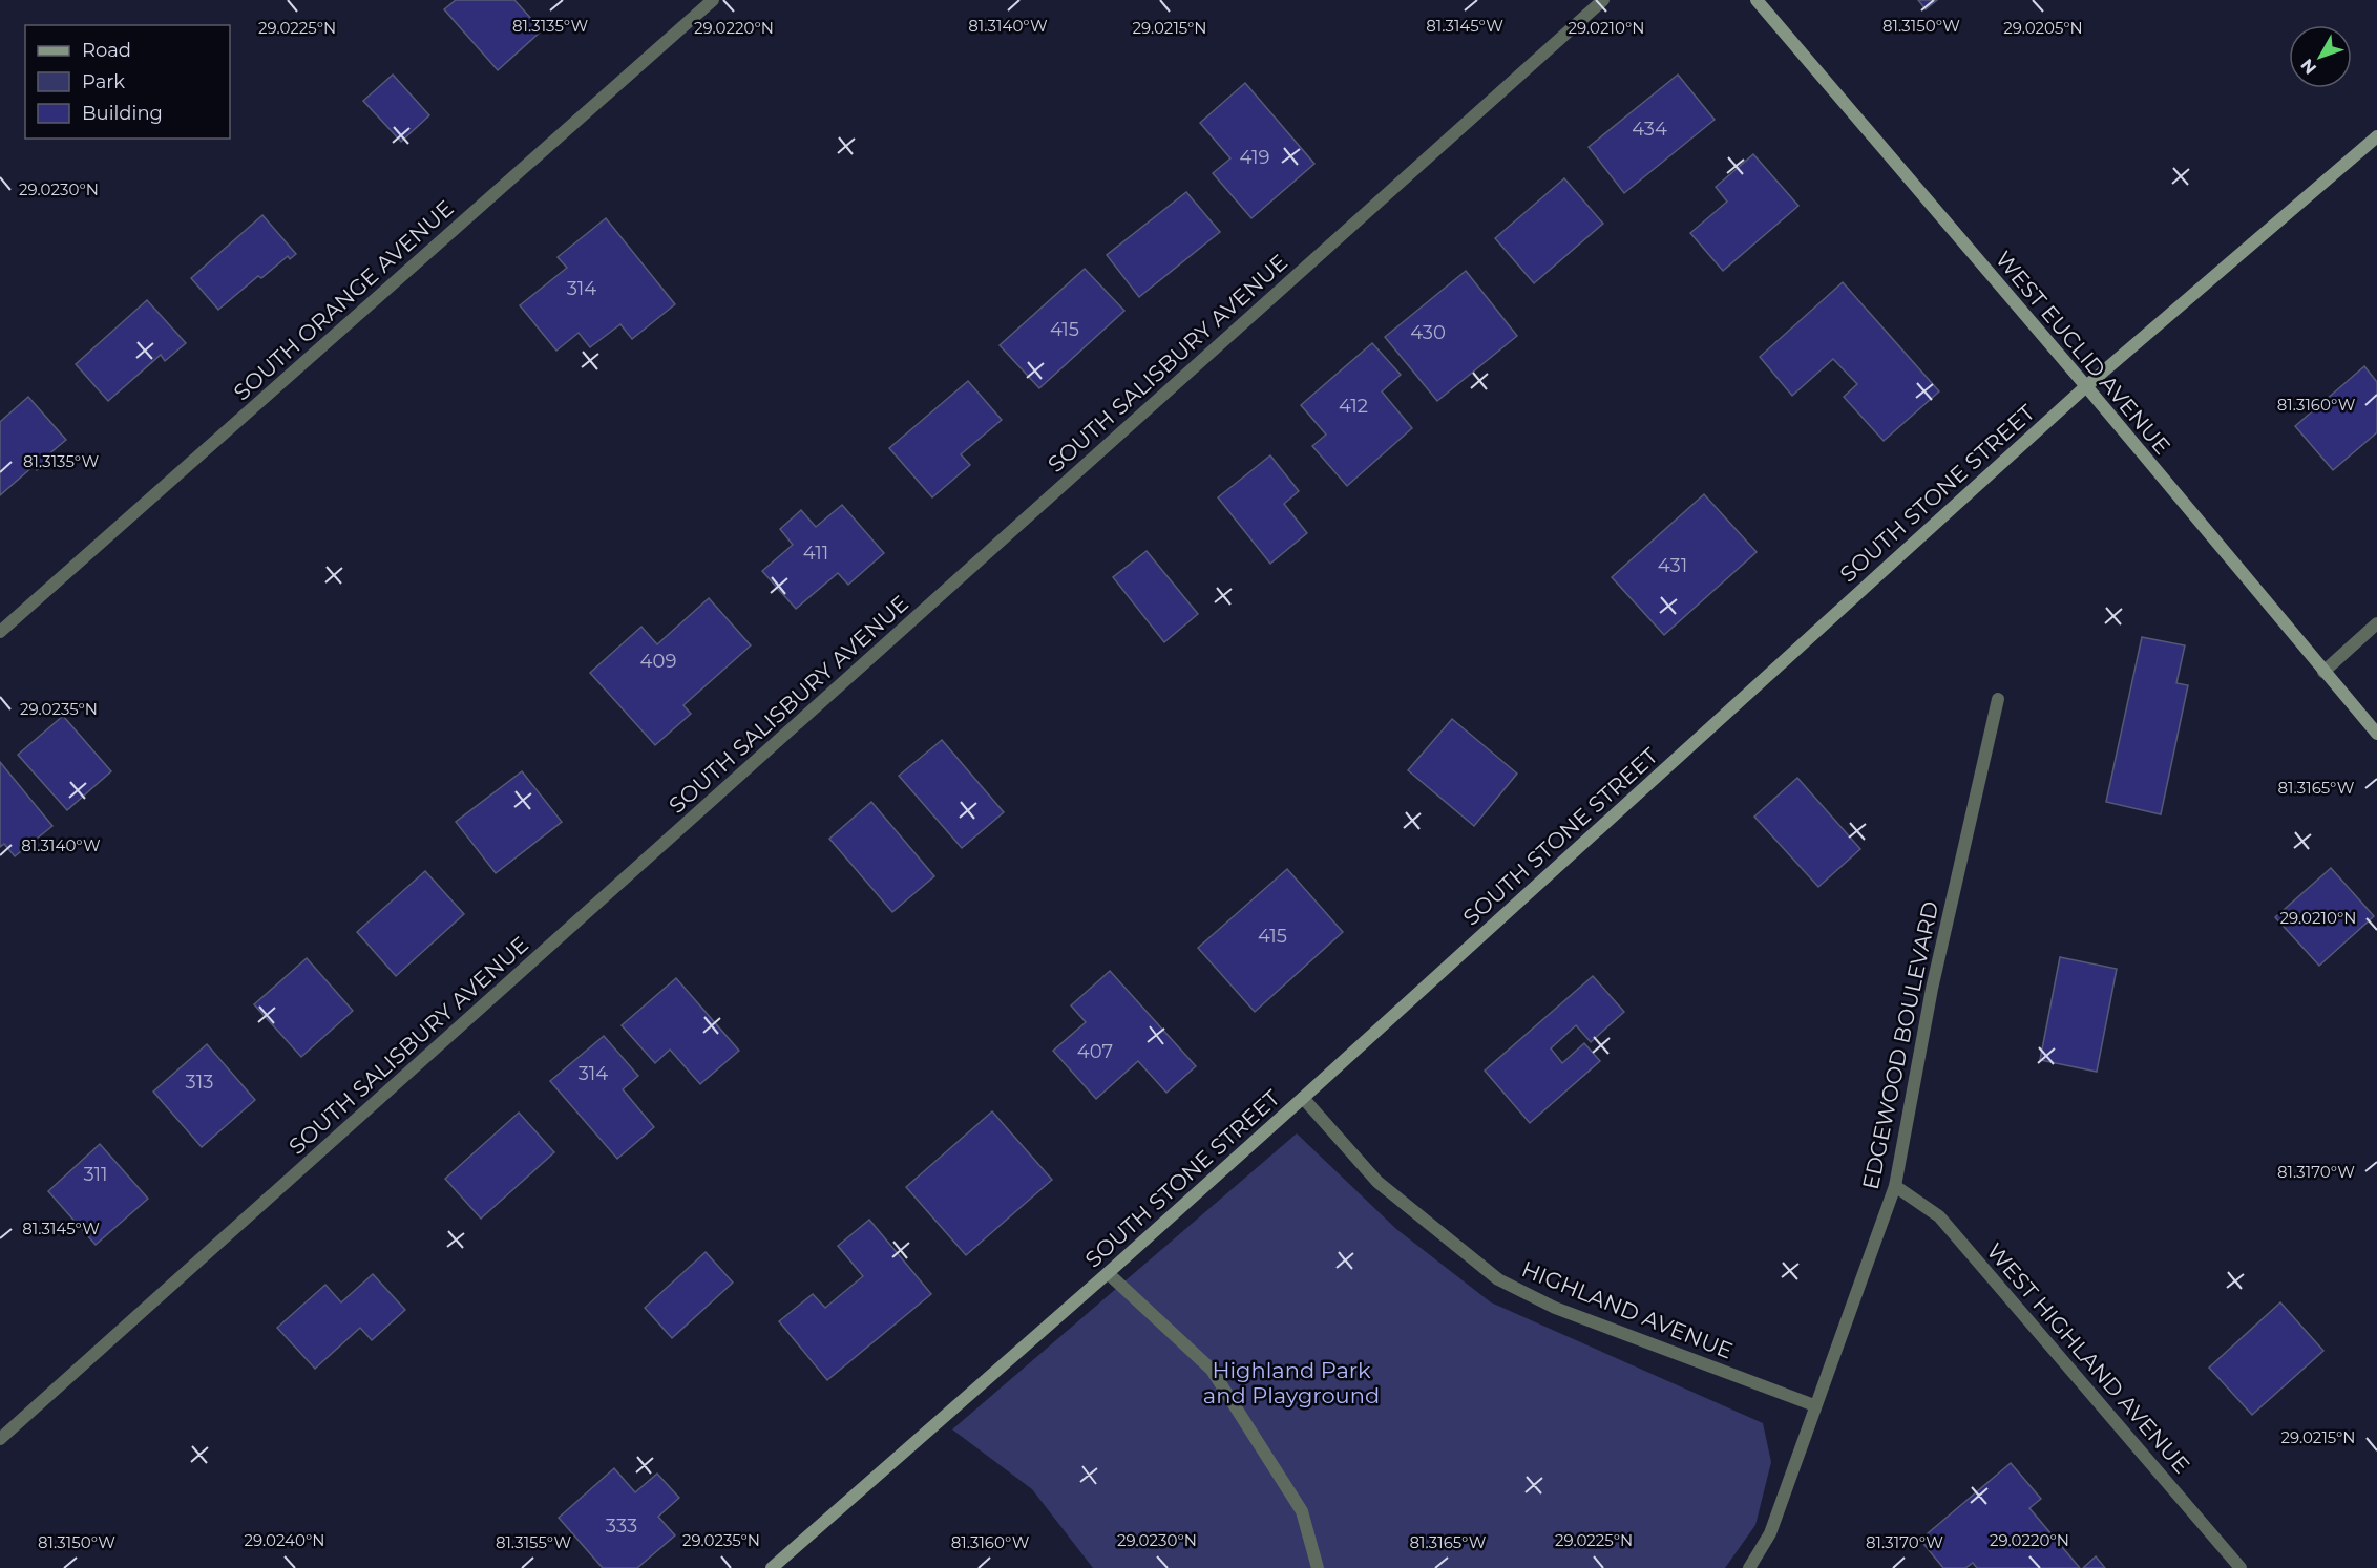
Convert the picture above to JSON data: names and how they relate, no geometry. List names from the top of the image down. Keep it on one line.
{"streets":{"street":["SOUTH ORANGE AVENUE","WEST EUCLID AVENUE","SOUTH SALISBURY AVENUE","SOUTH STONE STREET","EDGEWOOD BOULEVARD","HIGHLAND AVENUE","WEST HIGHLAND AVENUE"]},"crossings":[["WEST EUCLID AVENUE","SOUTH STONE STREET"],["SOUTH STONE STREET","HIGHLAND AVENUE"],["EDGEWOOD BOULEVARD","HIGHLAND AVENUE"],["EDGEWOOD BOULEVARD","WEST HIGHLAND AVENUE"]],"parks":["Highland Park and Playground"],"house_numbers":["434","419","314","415","430","412","411","431","409","415","407","314","313","311","333"],"legend":["Road","Park","Building"],"north":"bottom left","coordinates":["81.3135°W","81.3140°W","81.3145°W","81.3150°W","29.0225°N","29.0220°N","29.0215°N","29.0210°N","29.0205°N","29.0230°N","81.3160°W","29.0235°N","81.3165°W","81.3170°W","29.0240°N","81.3155°W"]}
